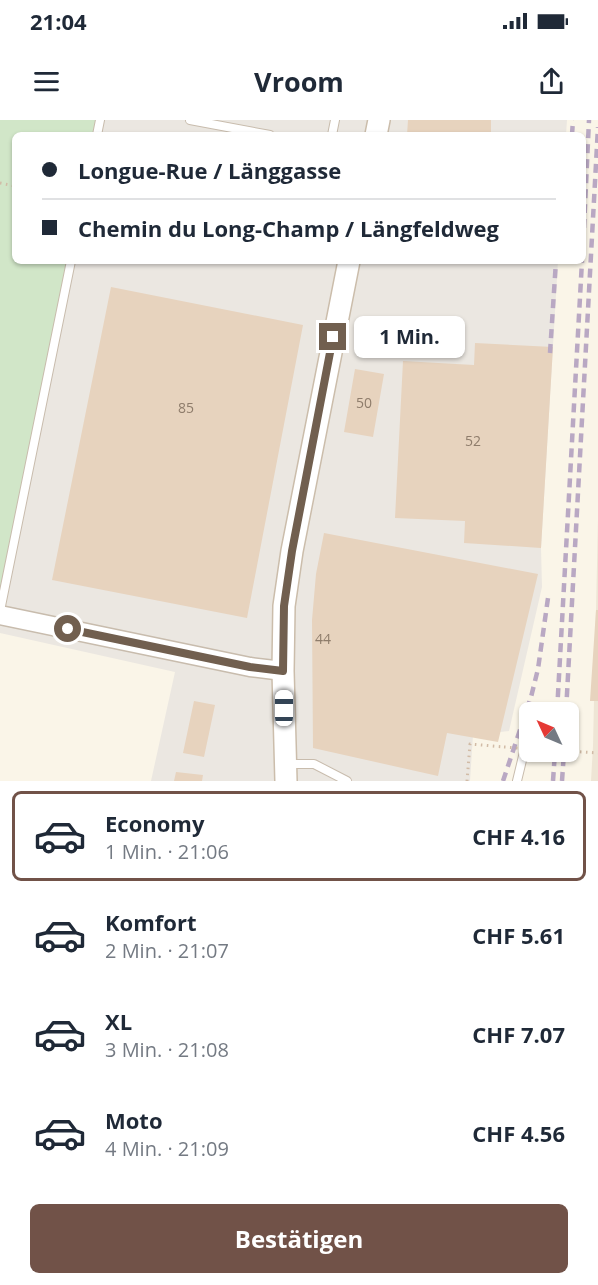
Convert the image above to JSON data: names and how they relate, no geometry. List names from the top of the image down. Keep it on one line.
{"house_numbers":["50","85","52","44"],"north":"top left","page":{"status":"21:04","header":"Vroom","banner":["Longue-Rue / Länggasse","Chemin du Long-Champ / Längfeldweg"],"bubble":"1 Min.","list":[{"name":"Economy","note":"1 Min. · 21:06","value":"CHF 4.16"},{"name":"Komfort","note":"2 Min. · 21:07","value":"CHF 5.61"},{"name":"XL","note":"3 Min. · 21:08","value":"CHF 7.07"},{"name":"Moto","note":"4 Min. · 21:09","value":"CHF 4.56"}],"buttons":"Bestätigen"}}
